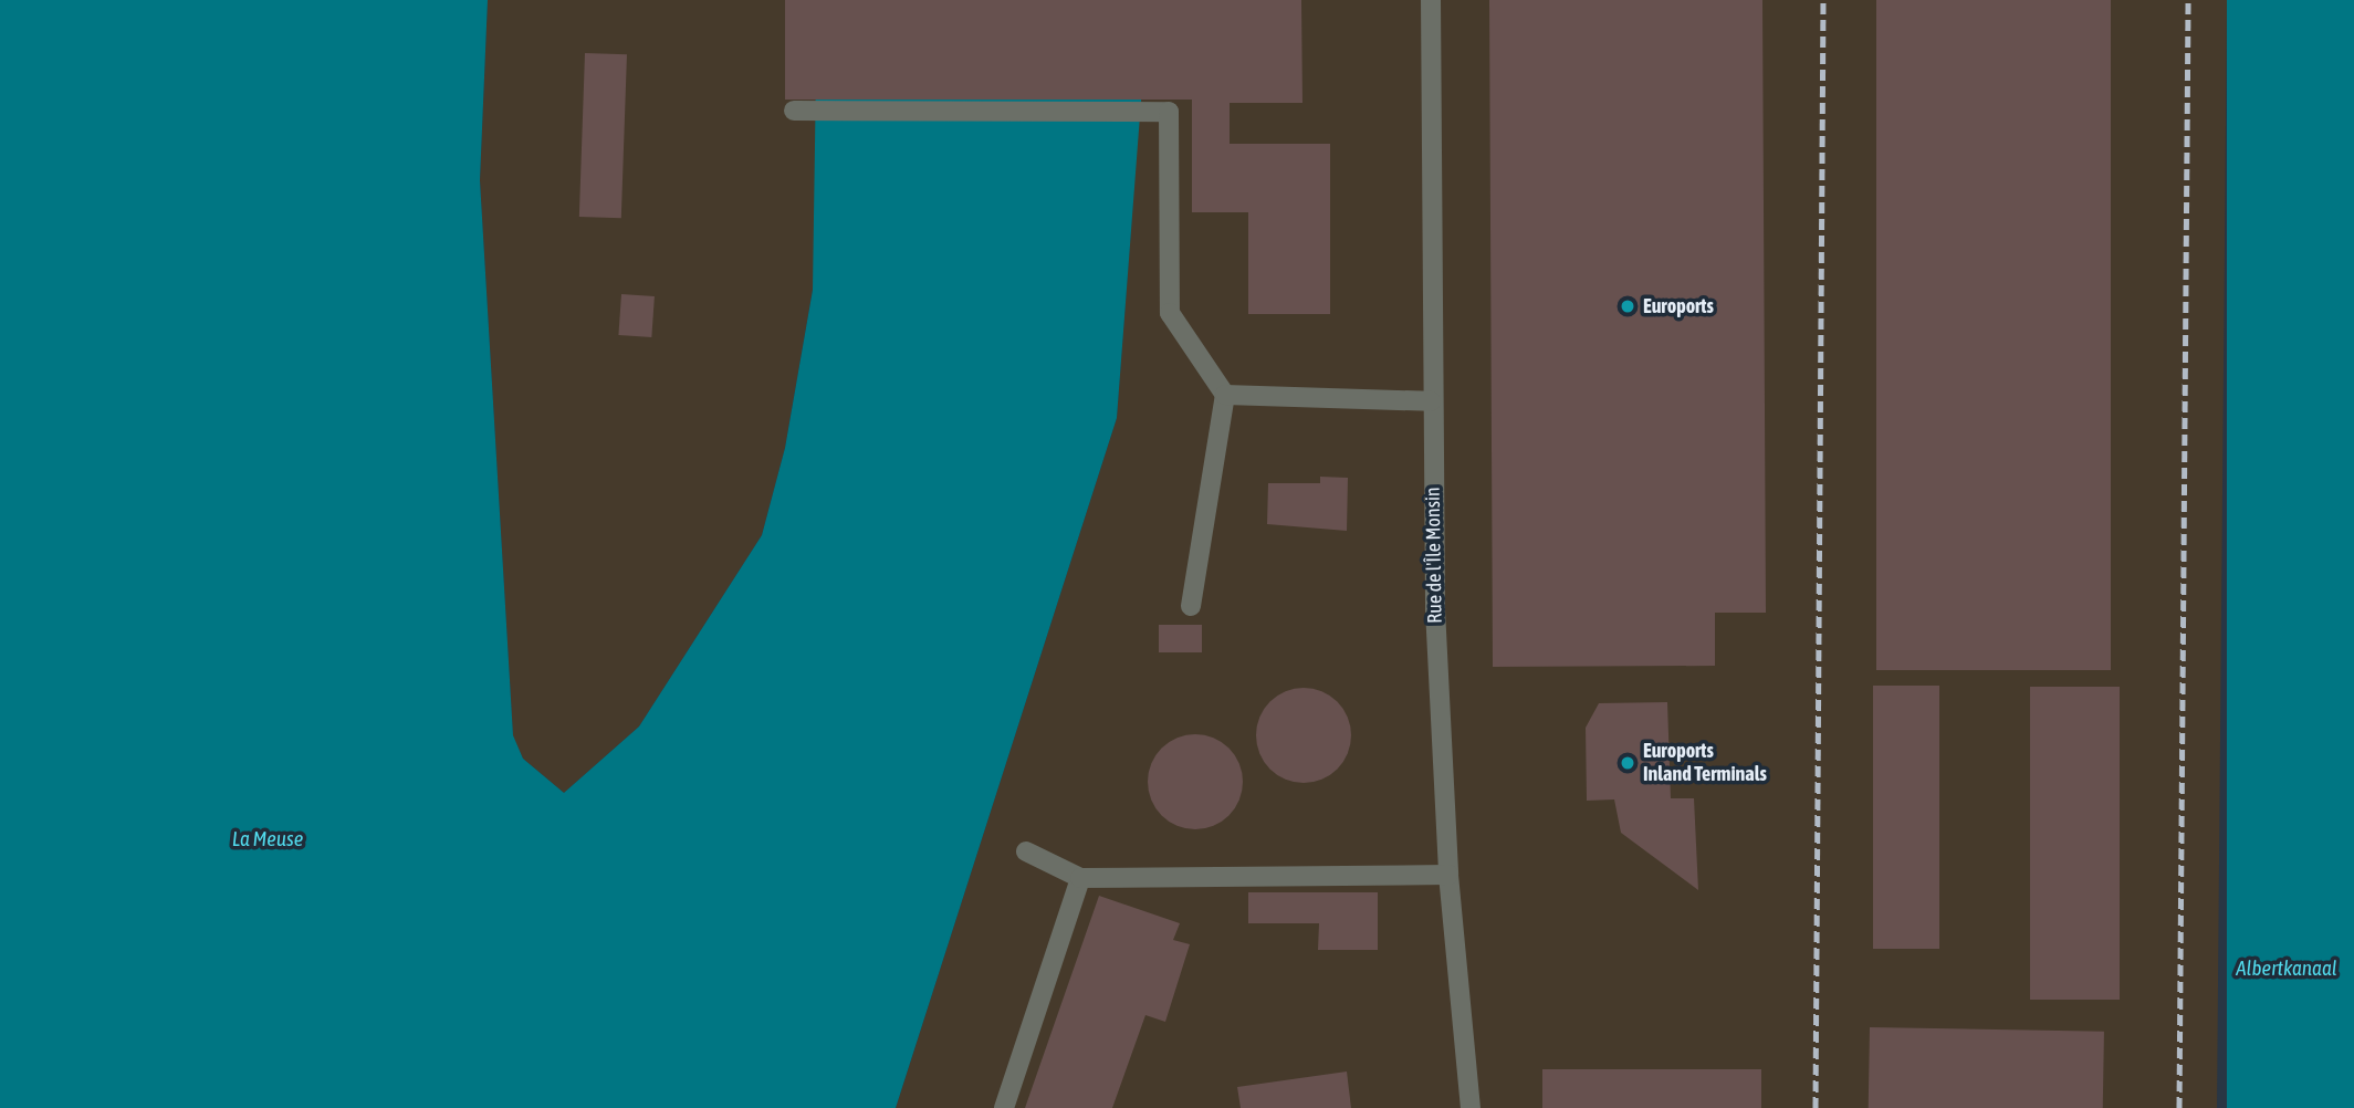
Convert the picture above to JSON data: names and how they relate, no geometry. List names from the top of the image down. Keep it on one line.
{"streets":{"street":["Rue de l'Île Monsin"]},"water":["La Meuse","Albertkanaal"],"places":["Euroports","Euroports Inland Terminals"]}
